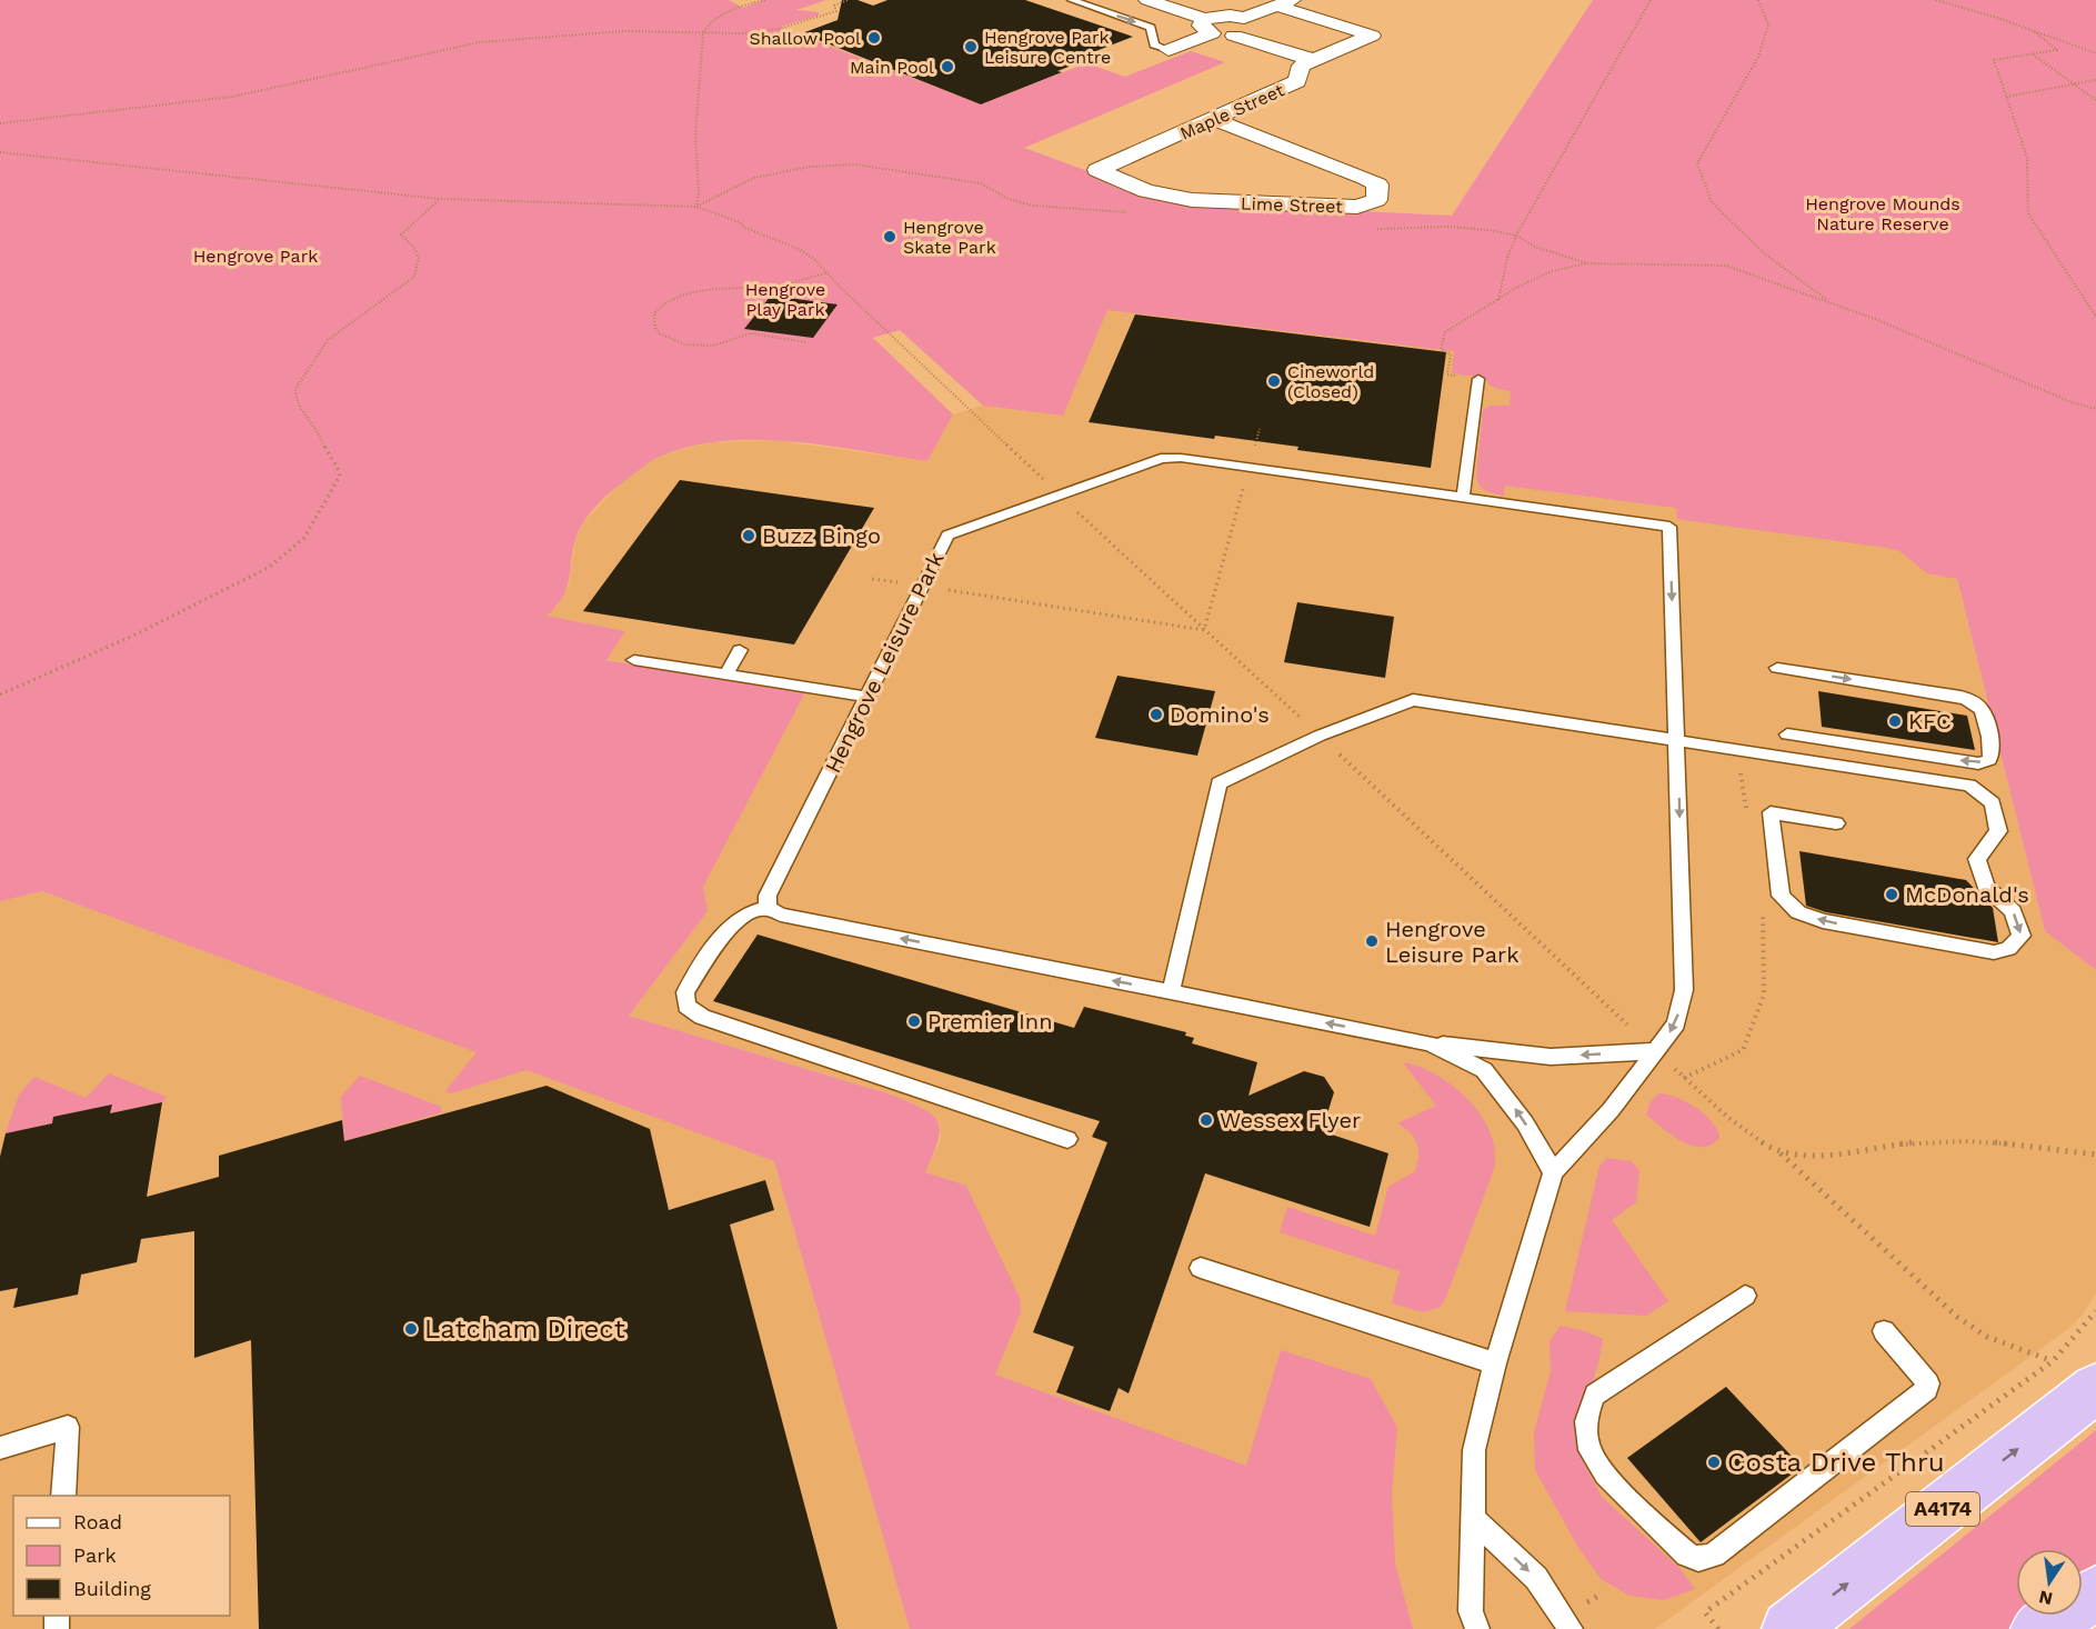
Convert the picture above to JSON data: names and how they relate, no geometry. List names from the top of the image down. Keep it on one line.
{"streets":{"highway":["A4174"],"street":["Maple Street","Lime Street"],"lane":["Hengrove Leisure Park"]},"crossings":[["Maple Street","Lime Street"]],"parks":["Hengrove Mounds Nature Reserve","Hengrove Park","Hengrove Play Park"],"places":["Shallow Pool","Hengrove Park Leisure Centre","Main Pool","Hengrove Skate Park","Cineworld (Closed)","Buzz Bingo","Domino's","KFC","McDonald's","Hengrove Leisure Park","Premier Inn","Wessex Flyer","Latcham Direct","Costa Drive Thru"],"legend":["Road","Park","Building"],"north":"bottom"}
